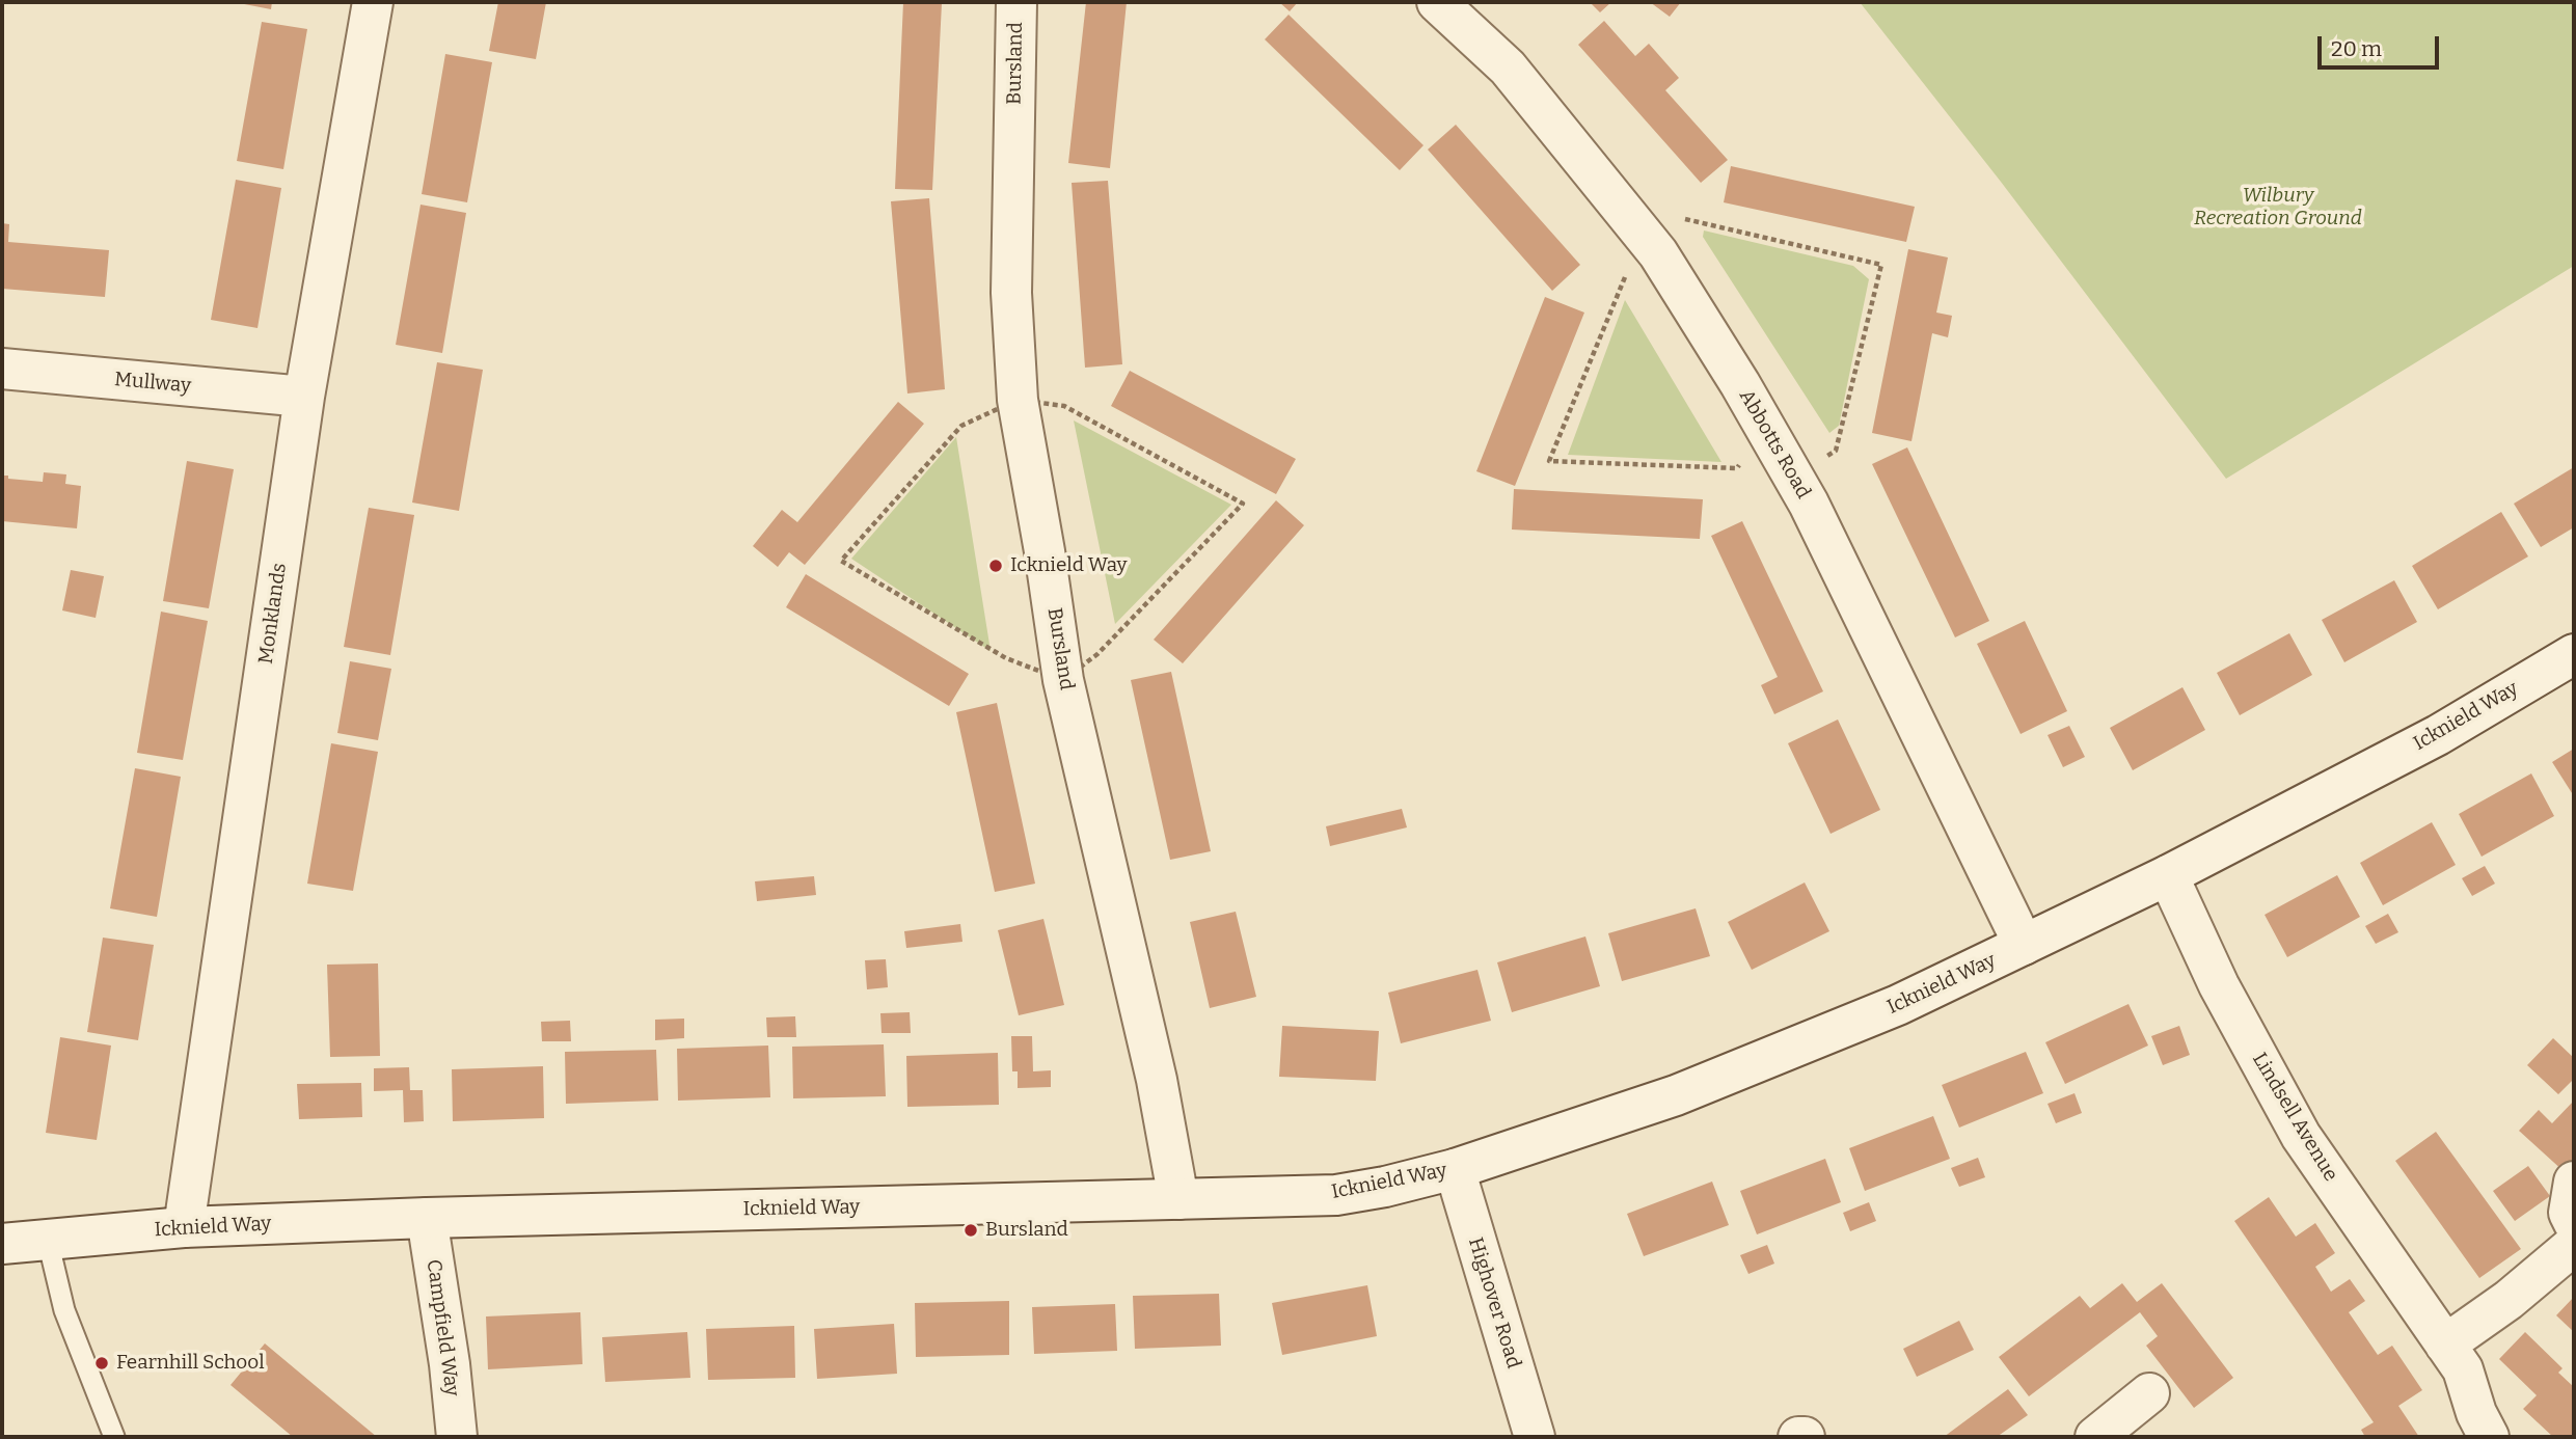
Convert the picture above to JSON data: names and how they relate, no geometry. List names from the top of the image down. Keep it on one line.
{"streets":{"street":["Bursland","Mullway","Abbotts Road","Monklands","Icknield Way","Lindsell Avenue","Highover Road","Campfield Way"]},"crossings":[["Bursland","Icknield Way"],["Mullway","Monklands"],["Abbotts Road","Icknield Way"],["Monklands","Icknield Way"],["Icknield Way","Lindsell Avenue"],["Icknield Way","Highover Road"],["Icknield Way","Campfield Way"]],"parks":["Wilbury Recreation Ground"],"places":["Icknield Way","Bursland","Fearnhill School"],"scale_bar":"20 m"}
